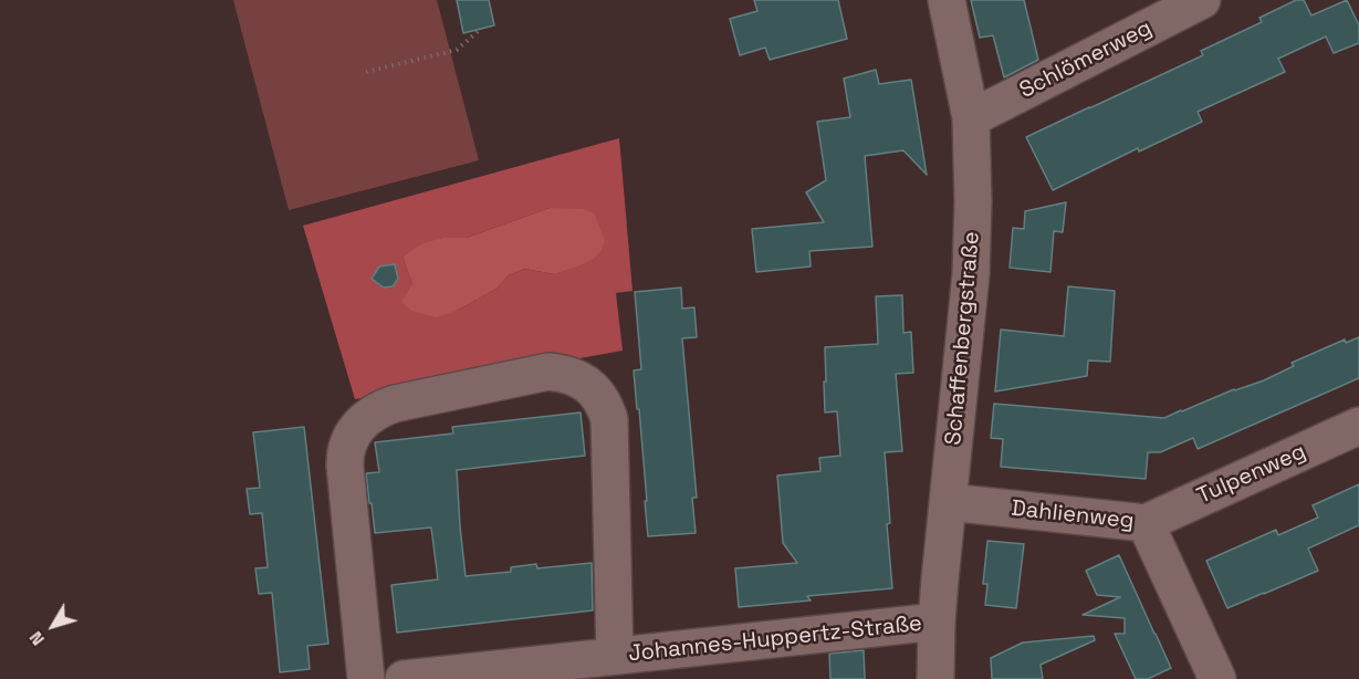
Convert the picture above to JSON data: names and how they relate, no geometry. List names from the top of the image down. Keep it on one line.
{"streets":{"street":["Schlömerweg","Schaffenbergstraße","Tulpenweg","Dahlienweg","Johannes-Huppertz-Straße"]},"crossings":[["Schlömerweg","Schaffenbergstraße"],["Schaffenbergstraße","Dahlienweg"],["Schaffenbergstraße","Johannes-Huppertz-Straße"],["Tulpenweg","Dahlienweg"]],"north":"bottom left"}
